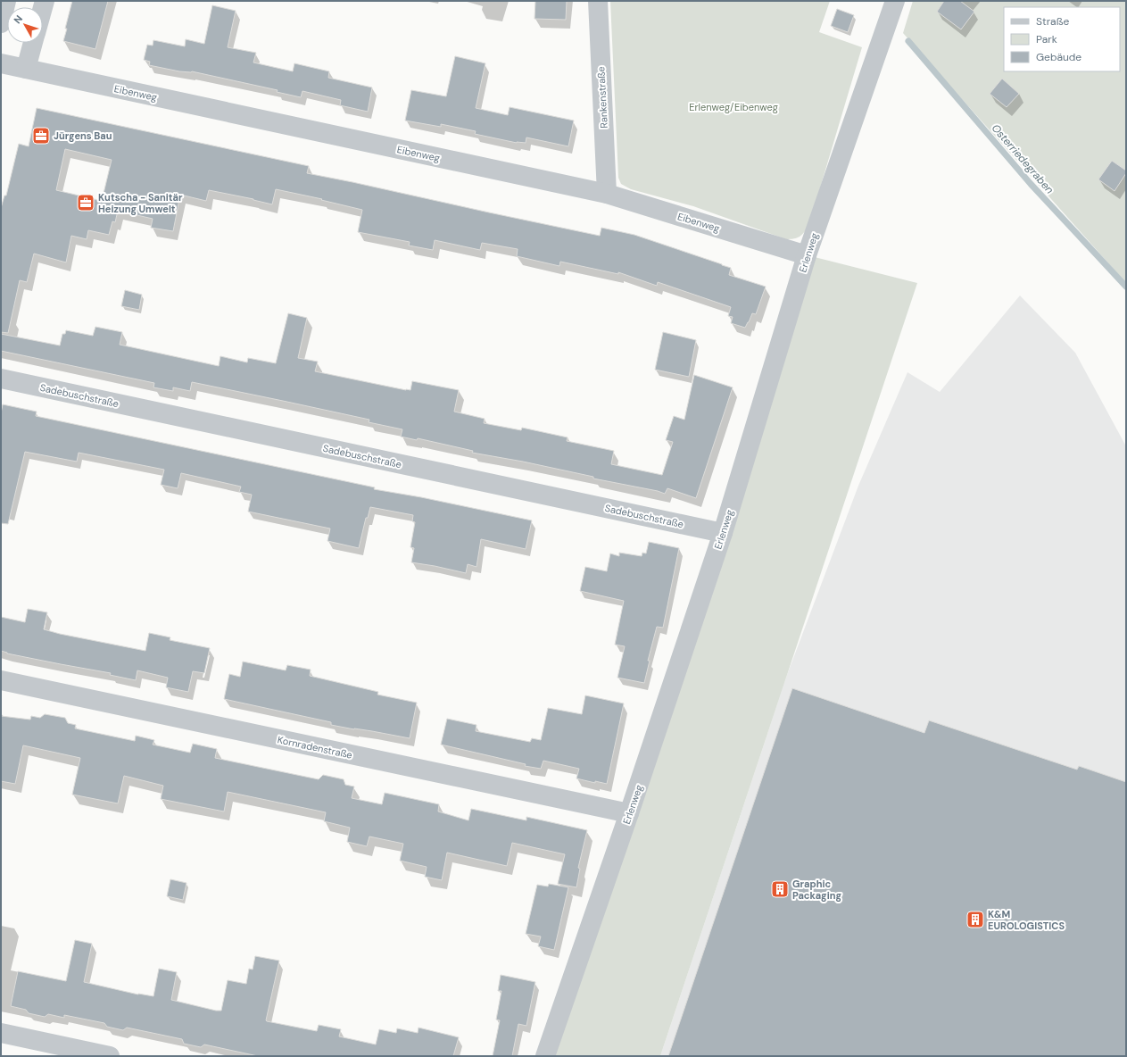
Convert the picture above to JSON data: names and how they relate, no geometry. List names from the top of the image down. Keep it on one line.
{"streets":{"street":["Eibenweg","Rankenstraße","Erlenweg","Sadebuschstraße","Kornradenstraße"]},"crossings":[["Eibenweg","Rankenstraße"],["Eibenweg","Erlenweg"],["Erlenweg","Sadebuschstraße"],["Erlenweg","Kornradenstraße"]],"water":["Osterriedegraben"],"parks":["Erlenweg/Eibenweg"],"places":{"office":["Jürgens Bau","Kutscha - Sanitär Heizung Umwelt"],"building":["Graphic Packaging","K&M EUROLOGISTICS"]},"legend":["Straße","Park","Gebäude"],"north":"top left"}
